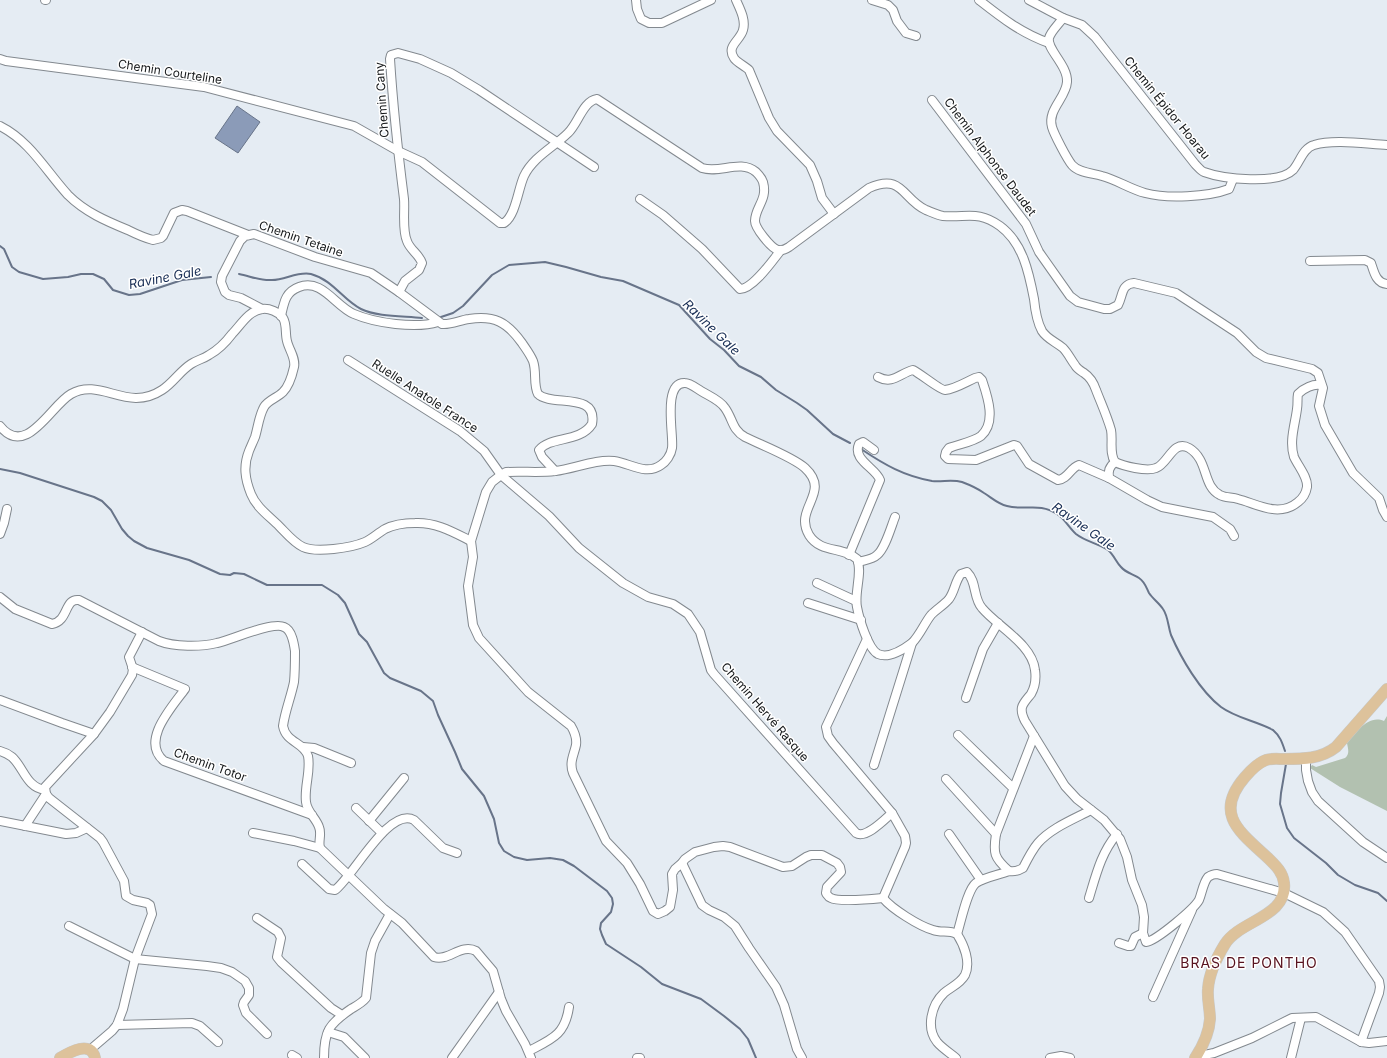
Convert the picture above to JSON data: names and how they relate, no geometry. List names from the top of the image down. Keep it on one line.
{"streets":{"street":["Chemin Courteline","Chemin Cany","Chemin Épidor Hoarau","Chemin Alphonse Daudet","Chemin Tetaine","Ruelle Anatole France","Chemin Hervé Rasque","Chemin Totor"]},"crossings":[["Chemin Courteline","Chemin Cany"],["Chemin Cany","Chemin Tetaine"],["Ruelle Anatole France","Chemin Hervé Rasque"]],"districts":["BRAS DE PONTHO"],"water":["Ravine Gale"]}
